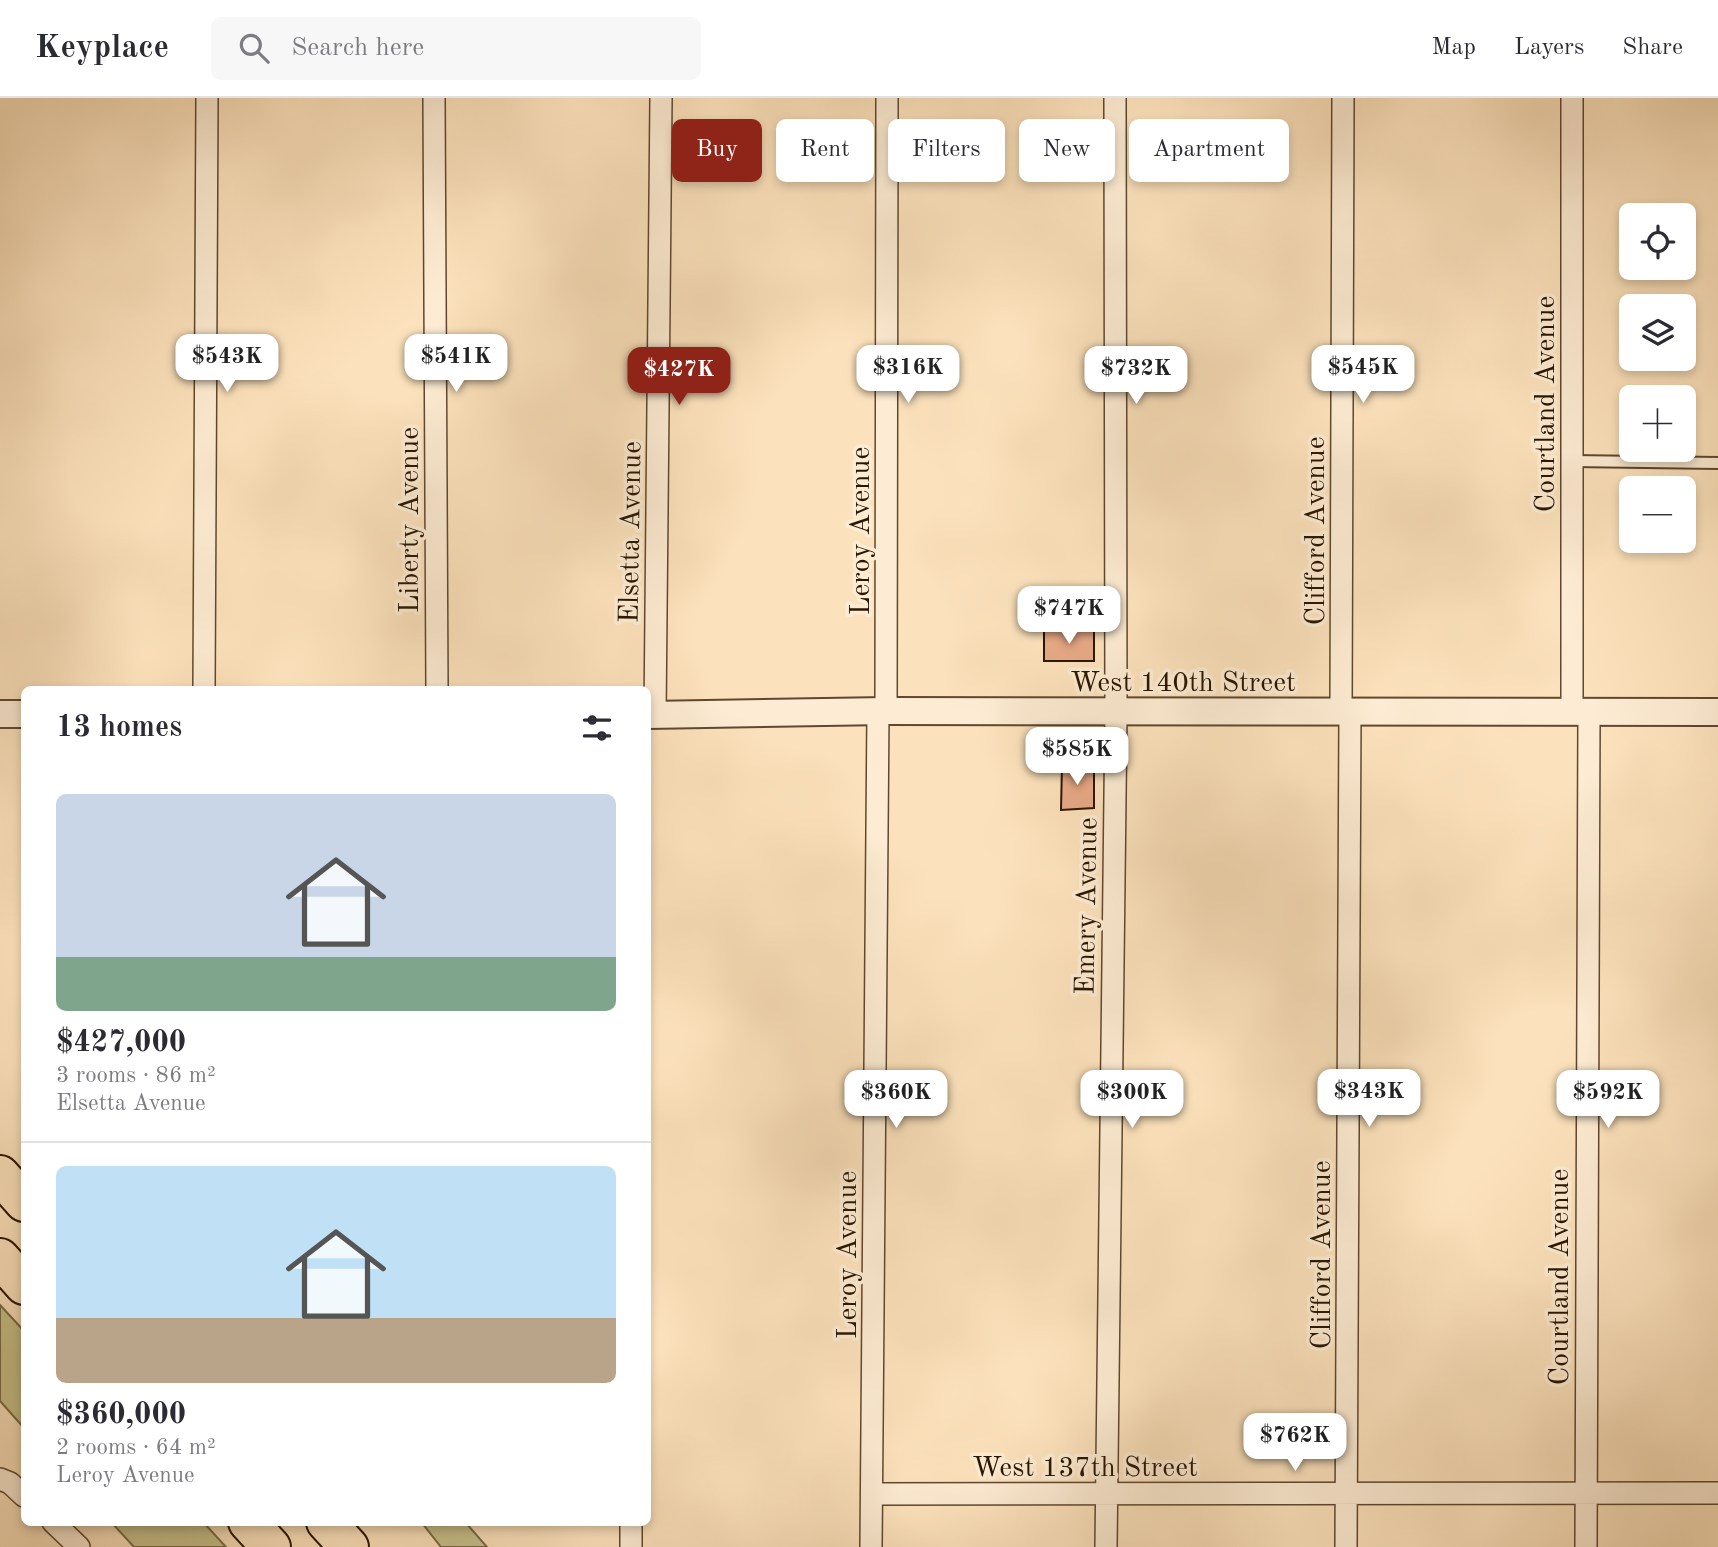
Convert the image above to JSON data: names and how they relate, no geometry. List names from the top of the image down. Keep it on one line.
{"streets":{"street":["Courtland Avenue","Liberty Avenue","Leroy Avenue","Clifford Avenue","Elsetta Avenue","West 140th Street","Emery Avenue","West 137th Street"]},"crossings":[["Courtland Avenue","West 140th Street"],["Courtland Avenue","West 137th Street"],["Leroy Avenue","West 140th Street"],["Leroy Avenue","West 137th Street"],["Clifford Avenue","West 140th Street"],["Clifford Avenue","West 137th Street"],["Elsetta Avenue","West 140th Street"],["West 140th Street","Emery Avenue"],["Emery Avenue","West 137th Street"]],"page":{"header":"Keyplace","search":"Search here","nav":["Map","Layers","Share"],"chip":["Buy","Rent","Filters","New","Apartment"],"map_buttons":["+","−"],"price":["$543K","$541K","$316K","$545K","$732K","$427K","$747K","$585K","$343K","$360K","$300K","$592K","$762K"],"heading":"13 homes","list":[{"name":"$427,000","note":"3 rooms · 86 m² · Elsetta Avenue"},{"name":"$360,000","note":"2 rooms · 64 m² · Leroy Avenue"}]}}
